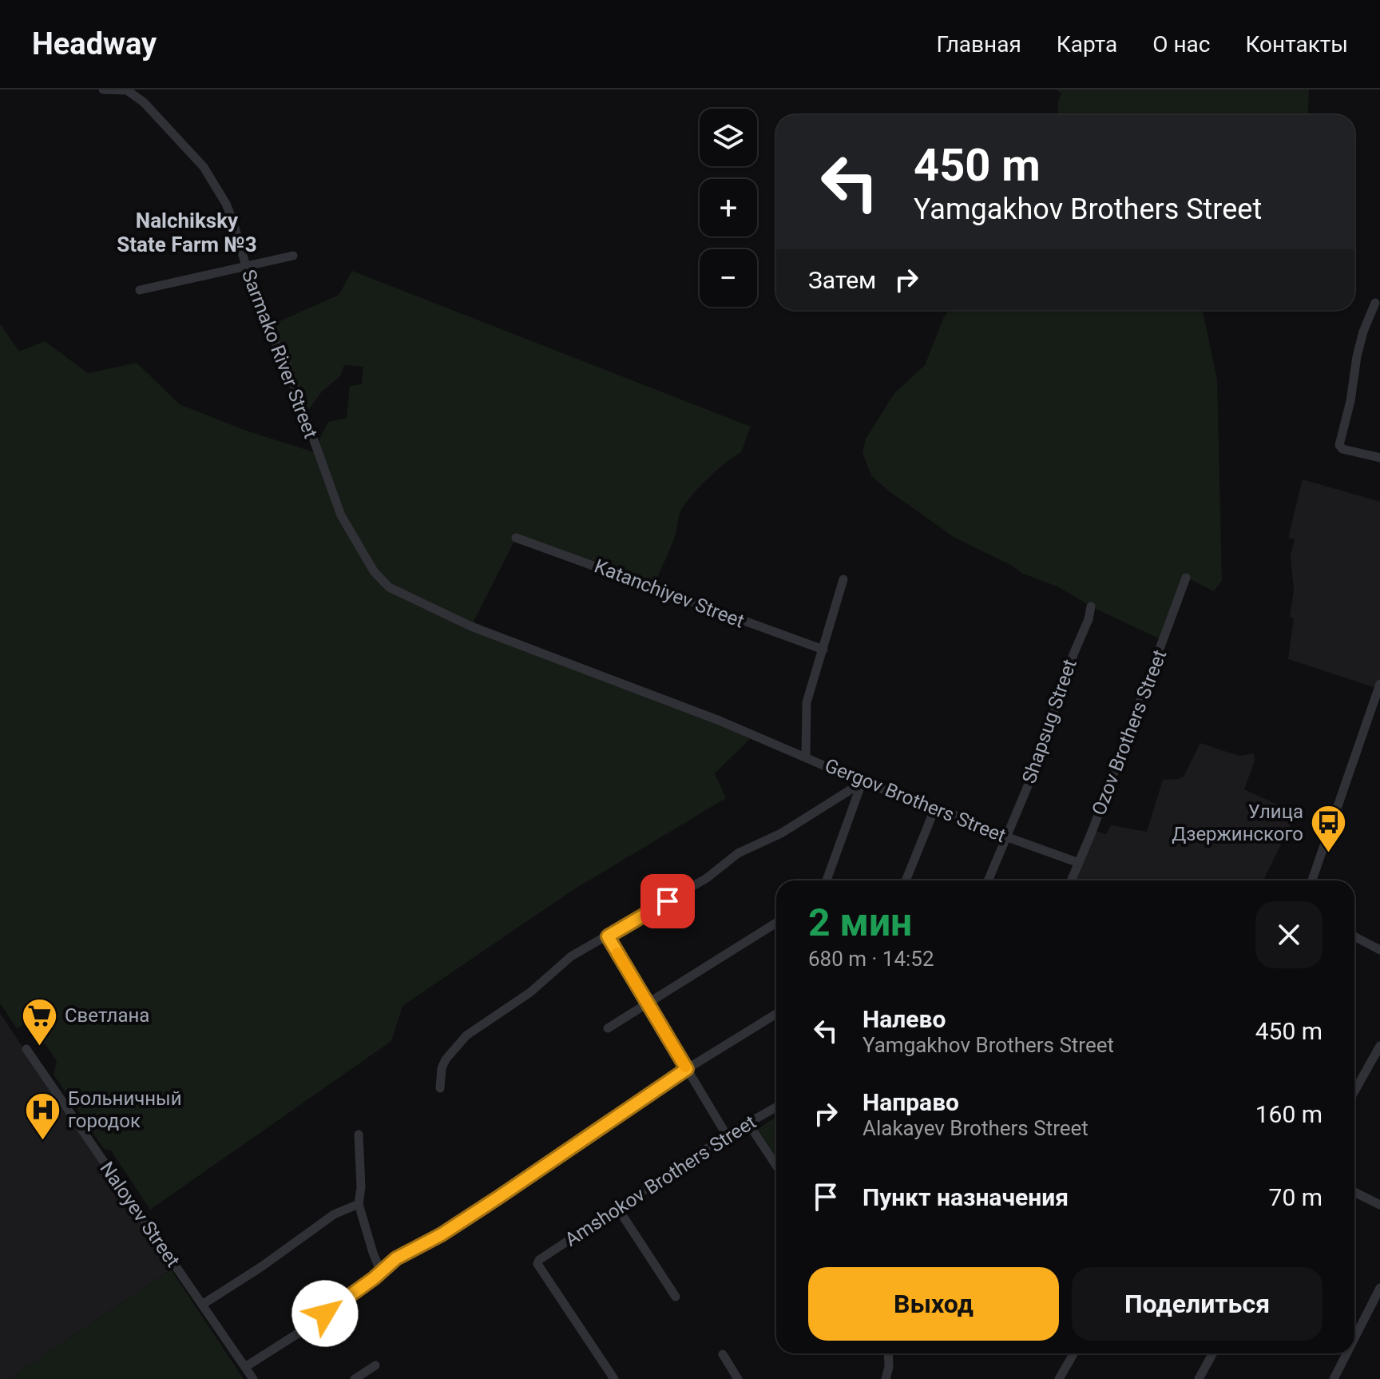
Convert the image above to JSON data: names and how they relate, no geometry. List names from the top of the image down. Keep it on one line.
{"streets":{"street":["Sarmako River Street","Katanchiyev Street","Shapsug Street","Ozov Brothers Street","Gergov Brothers Street","Amshokov Brothers Street","Naloyev Street"]},"crossings":[["Sarmako River Street","Gergov Brothers Street"],["Shapsug Street","Gergov Brothers Street"],["Ozov Brothers Street","Gergov Brothers Street"]],"districts":["Nalchiksky State Farm №3"],"places":{"bus stop":["Улица Дзержинского"],"supermarket":["Светлана"],"hospital":["Больничный городок"]},"page":{"header":"Headway","nav":["Главная","Карта","О нас","Контакты"],"map_buttons":["+","−"],"turn":["450 m","Yamgakhov Brothers Street"],"then":"Затем","heading":["2 мин","680 m · 14:52"],"list":[{"name":"Налево","note":"Yamgakhov Brothers Street","value":"450 m"},{"name":"Направо","note":"Alakayev Brothers Street","value":"160 m"},{"name":"Пункт назначения","value":"70 m"}],"buttons":["Выход","Поделиться"]}}
